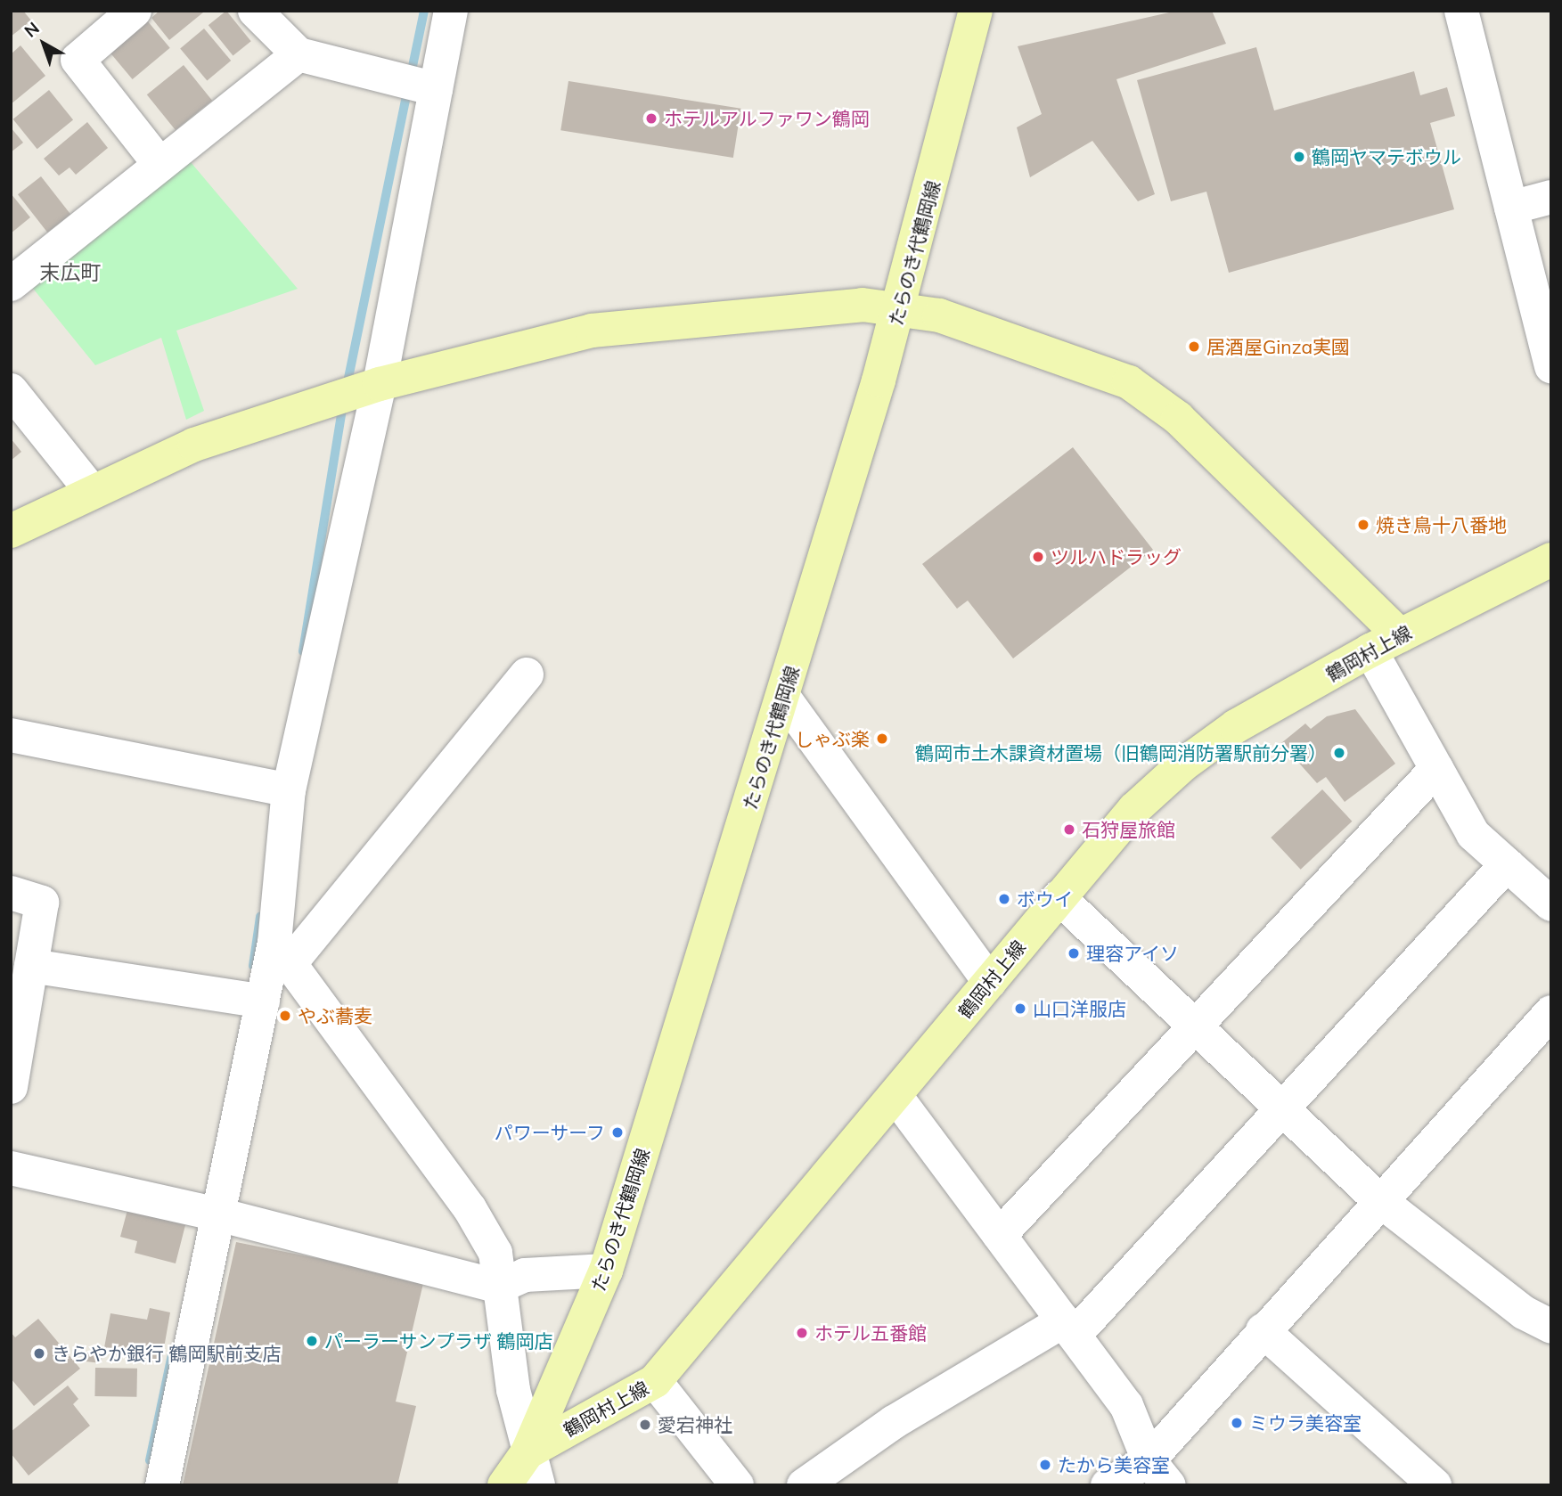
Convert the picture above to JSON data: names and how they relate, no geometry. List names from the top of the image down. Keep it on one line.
{"streets":{"main road":["たらのき代鶴岡線","鶴岡村上線"]},"crossings":[["たらのき代鶴岡線","鶴岡村上線"]],"districts":["末広町"],"places":["ホテルアルファワン鶴岡","鶴岡ヤマテボウル","居酒屋Ginza実國","焼き鳥十八番地","ツルハドラッグ","しゃぶ楽","鶴岡市土木課資材置場（旧鶴岡消防署駅前分署）","石狩屋旅館","ボウイ","理容アイソ","山口洋服店","やぶ蕎麦","パワーサーフ","ホテル五番館","パーラーサンプラザ 鶴岡店","きらやか銀行 鶴岡駅前支店","ミウラ美容室","愛宕神社","たから美容室"],"north":"top left"}
